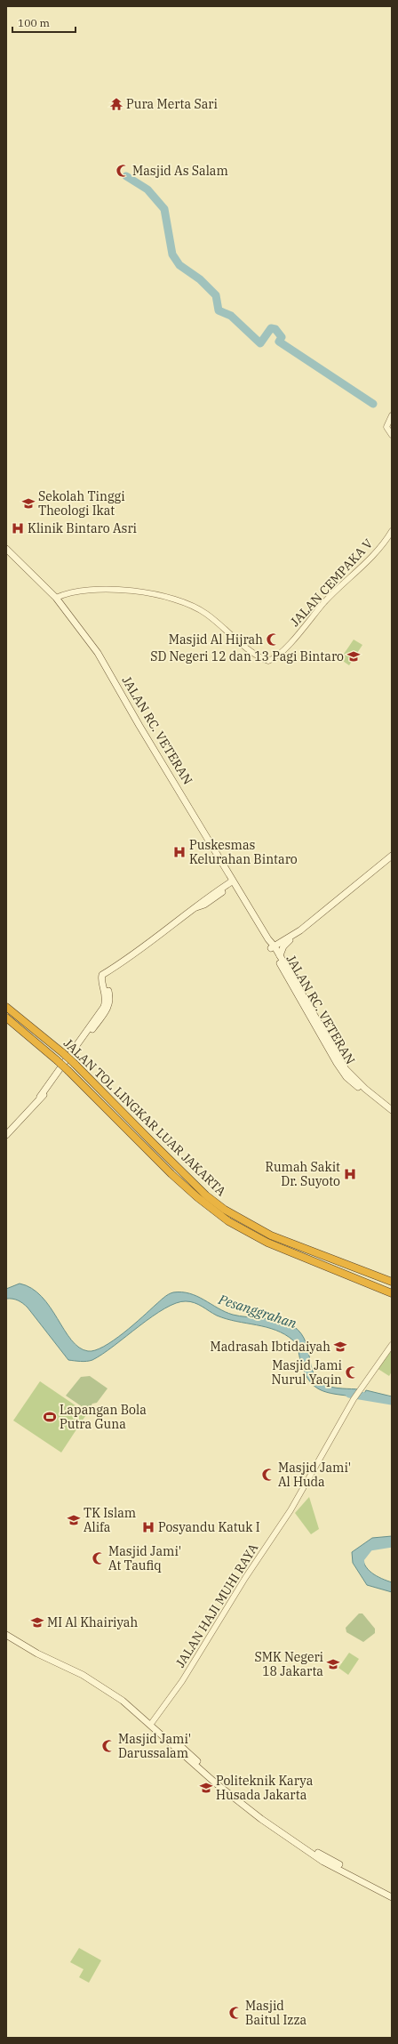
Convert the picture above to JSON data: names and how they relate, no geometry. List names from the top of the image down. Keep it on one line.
{"streets":{"highway":["JALAN TOL LINGKAR LUAR JAKARTA"],"main road":["JALAN RC. VETERAN"],"street":["JALAN CEMPAKA V","JALAN HAJI MUHI RAYA"]},"crossings":[["JALAN CEMPAKA V","JALAN RC. VETERAN"]],"water":["Pesanggrahan"],"places":{"temple":["Pura Merta Sari"],"mosque":["Masjid As Salam","Masjid Al Hijrah","Masjid Jami Nurul Yaqin","Masjid Jami' Al Huda","Masjid Jami' At Taufiq","Masjid Jami' Darussalam","Masjid Baitul Izza"],"school or university":["Sekolah Tinggi Theologi Ikat","SD Negeri 12 dan 13 Pagi Bintaro","Madrasah Ibtidaiyah","TK Islam Alifa","MI Al Khairiyah","SMK Negeri 18 Jakarta","Politeknik Karya Husada Jakarta"],"hospital":["Klinik Bintaro Asri","Puskesmas Kelurahan Bintaro","Rumah Sakit Dr. Suyoto","Posyandu Katuk I"],"sports":["Lapangan Bola Putra Guna"]},"scale_bar":"100 m"}
